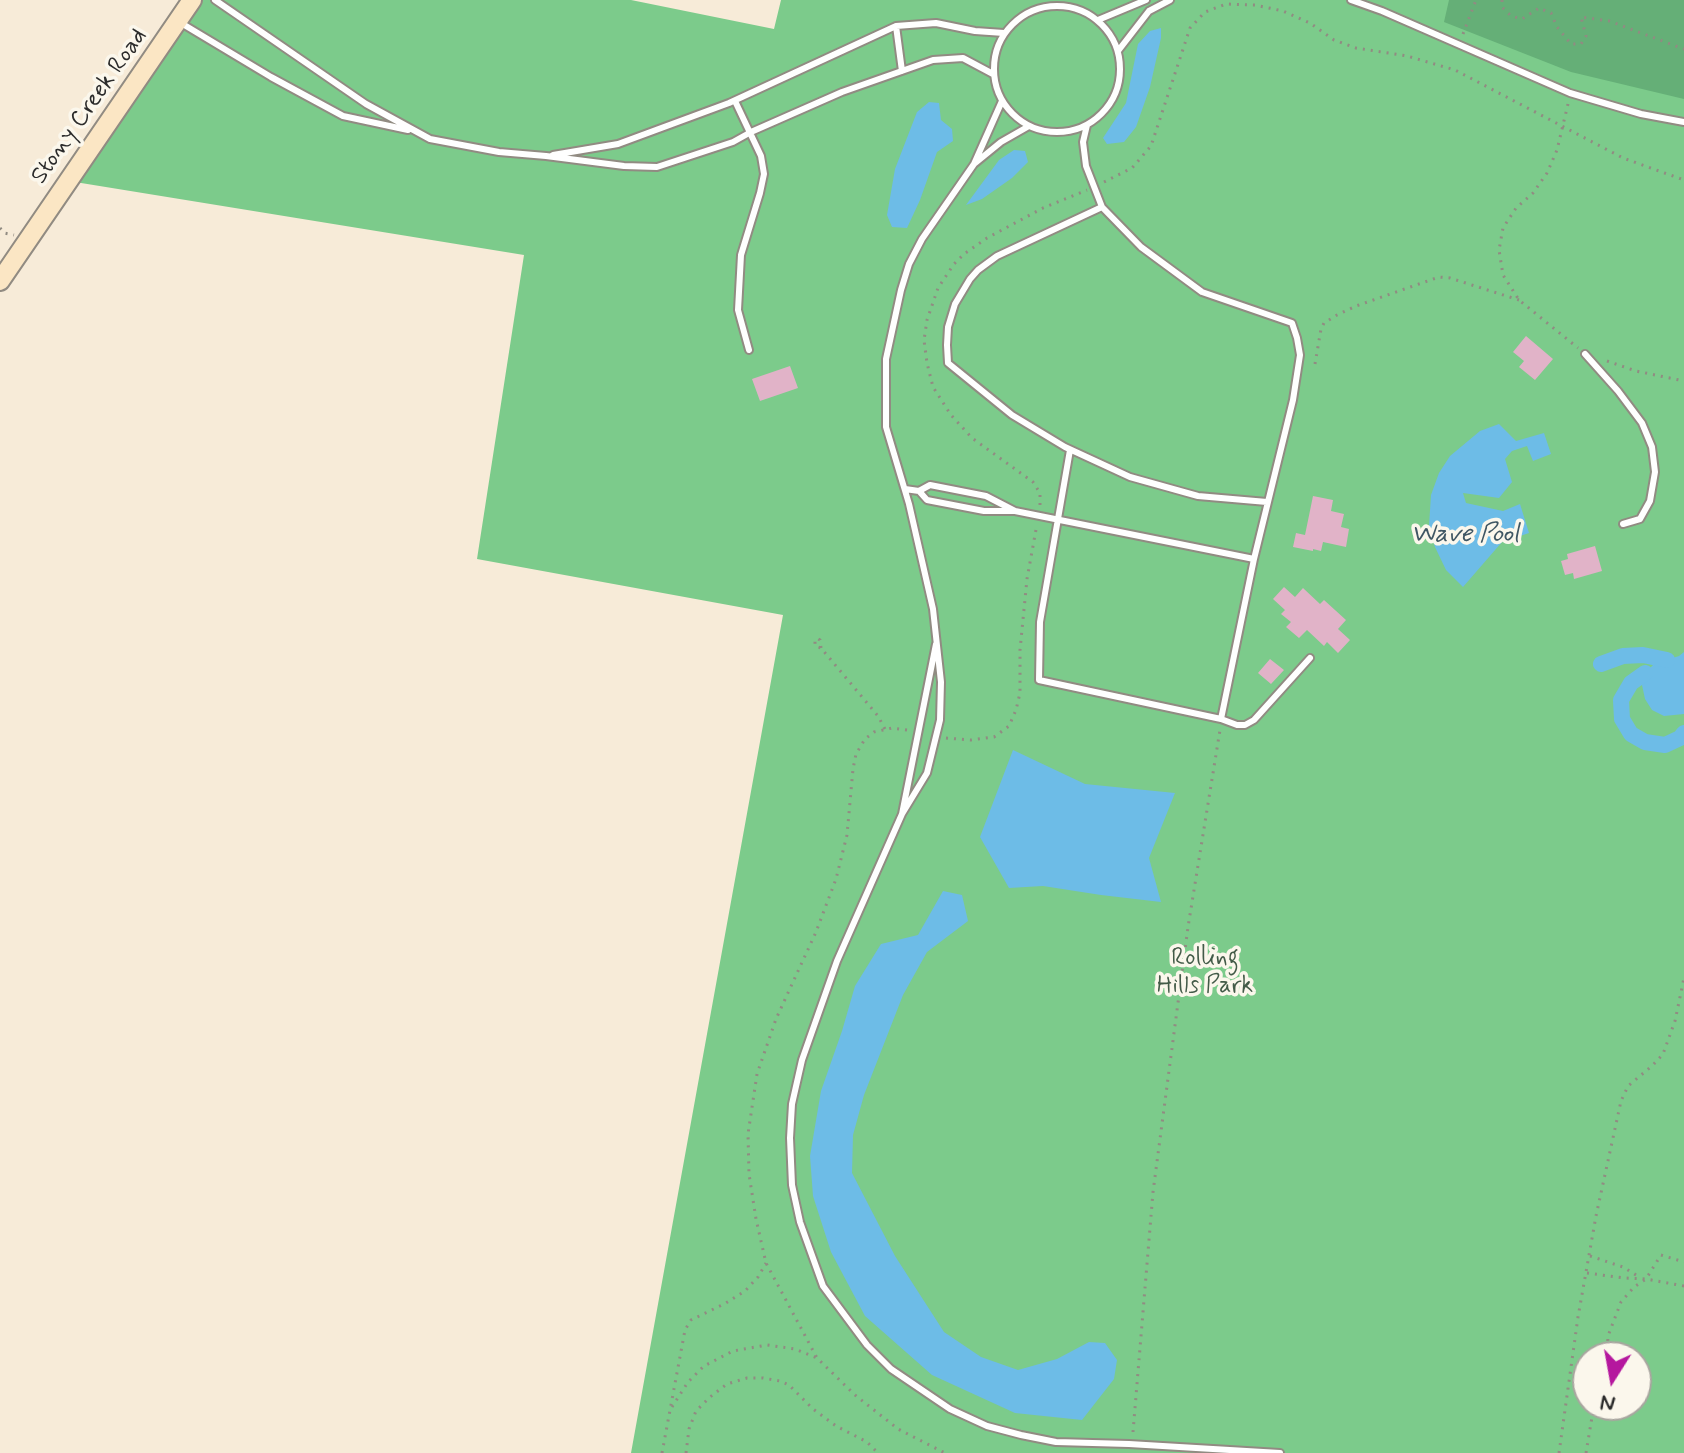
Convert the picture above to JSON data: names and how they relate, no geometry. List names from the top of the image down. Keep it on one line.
{"streets":{"main road":["Stony Creek Road"]},"water":["Wave Pool"],"parks":["Rolling Hills Park"],"north":"bottom"}
